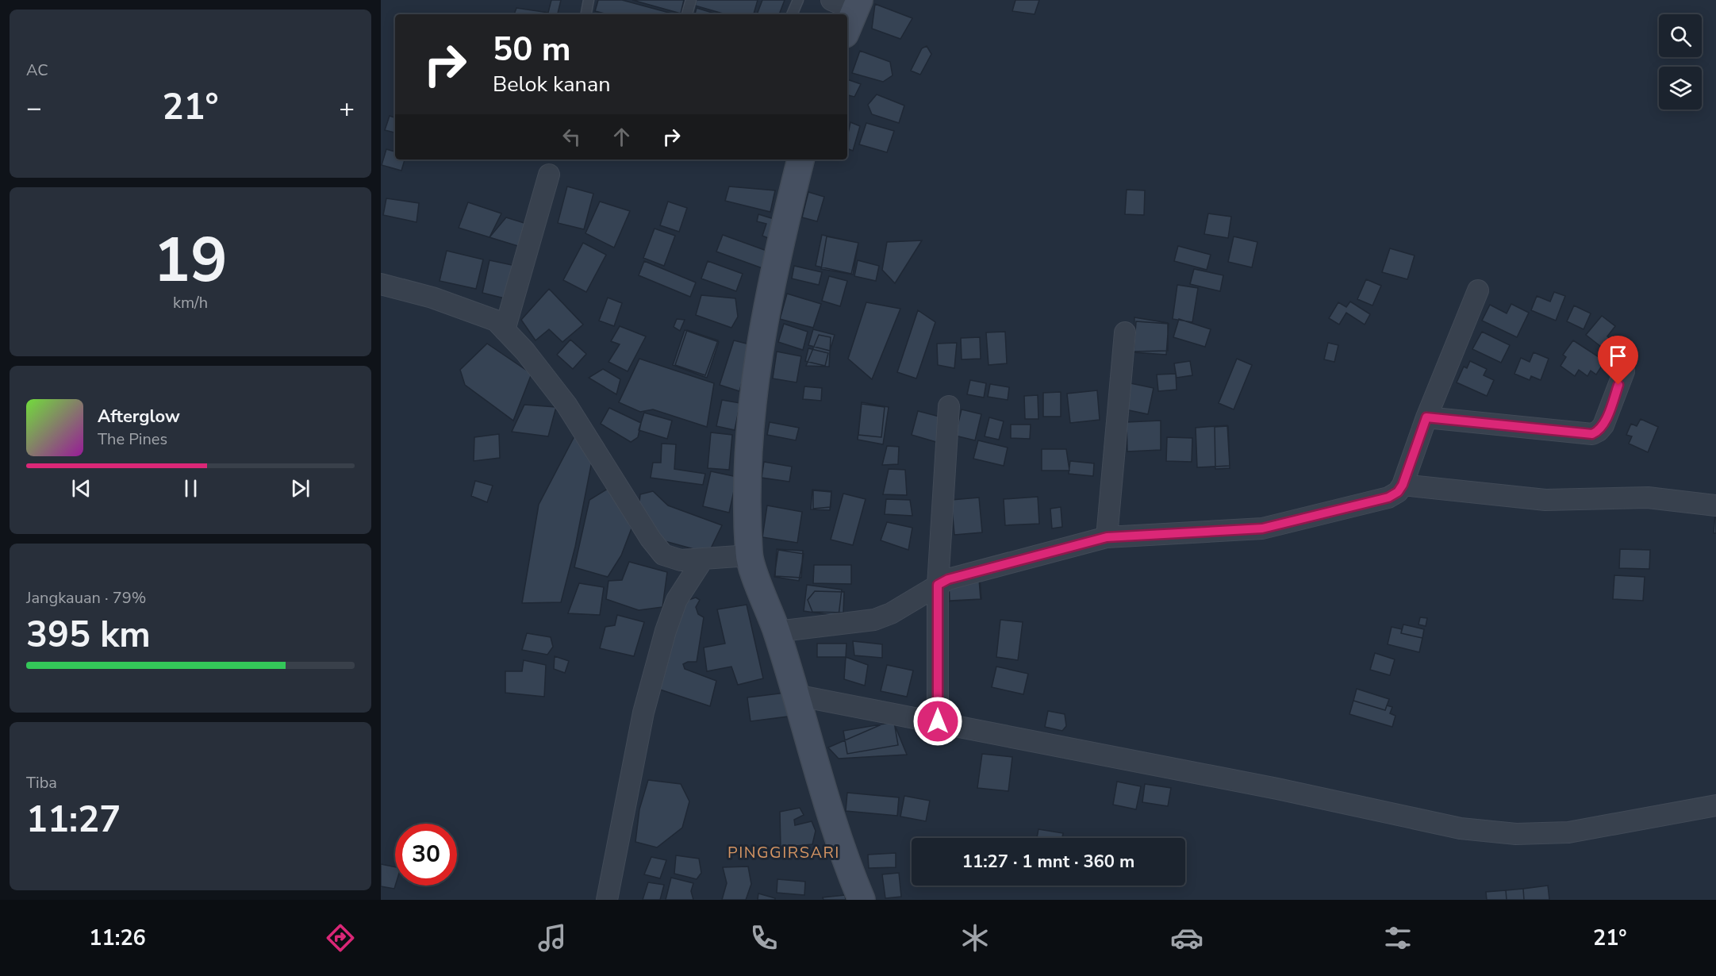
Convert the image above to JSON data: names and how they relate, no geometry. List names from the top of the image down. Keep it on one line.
{"districts":["PINGGIRSARI"],"page":{"tile":["AC",["19","km/h"],["Jangkauan · 79%","395 km"],["Tiba","11:27"]],"turn":["50 m","Belok kanan"],"heat":["−","21°","+"],"song":["Afterglow","The Pines"],"limit":"30","trip":"11:27 · 1 mnt · 360 m","tabs":["11:26","21°"]}}
